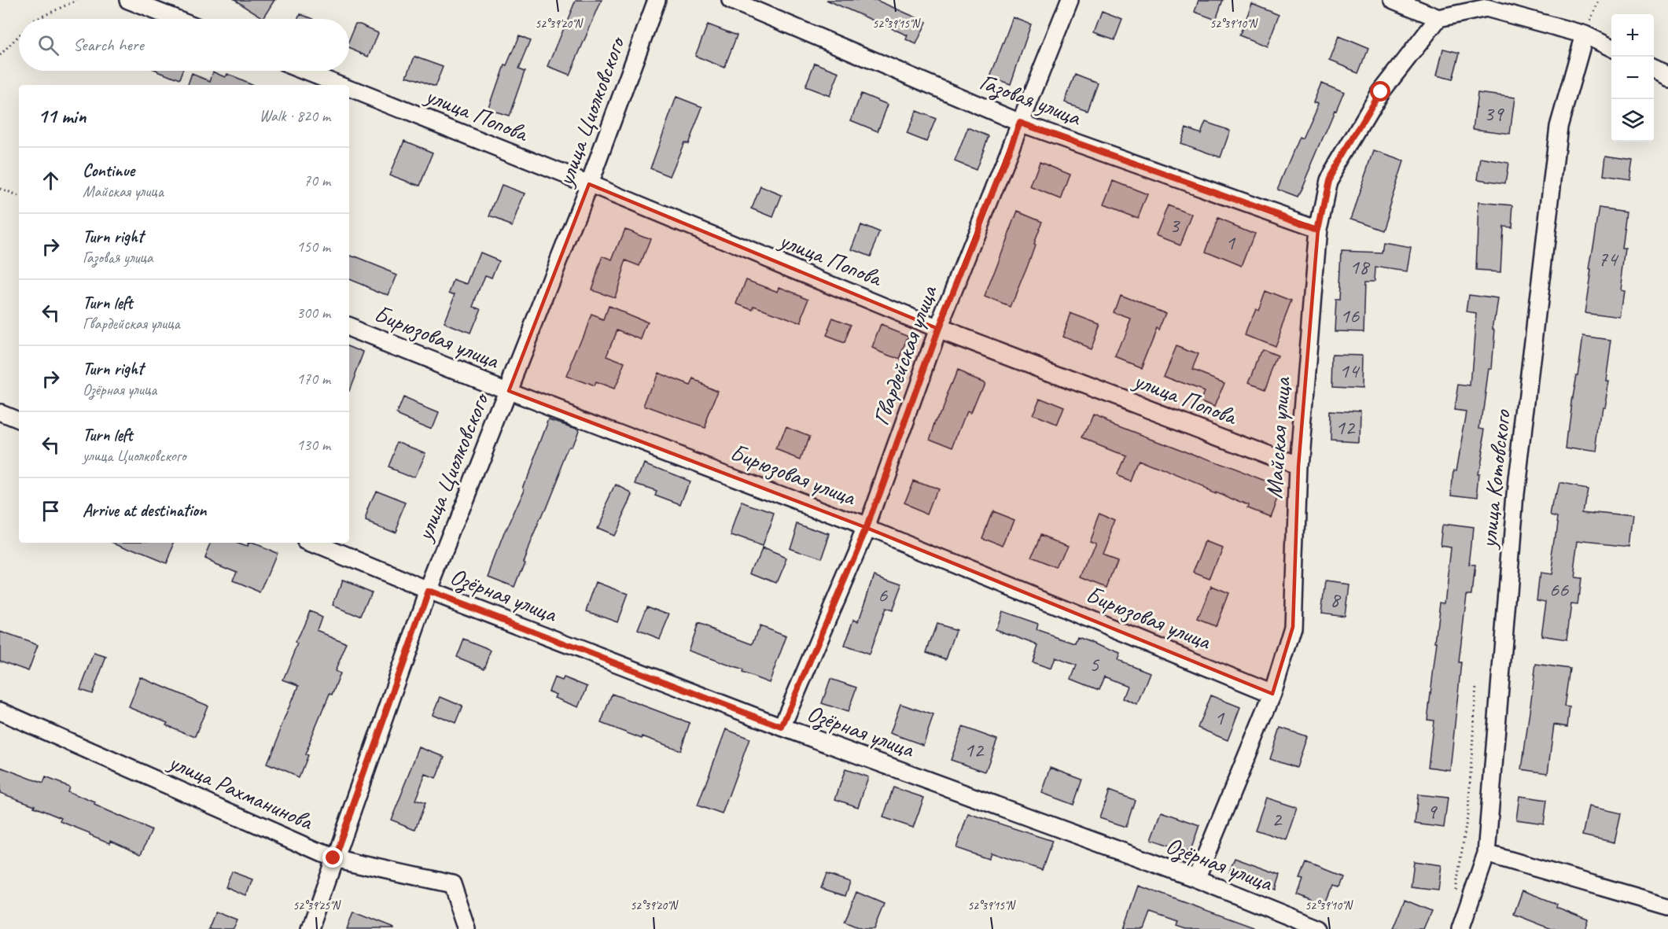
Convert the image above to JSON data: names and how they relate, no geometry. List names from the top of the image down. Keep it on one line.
{"streets":{"street":["Газовая улица","улица Циолковского","улица Попова","Бирюзовая улица","Гвардейская улица","Майская улица","улица Котовского","Озёрная улица","улица Рахманинова"]},"crossings":[["Газовая улица","Гвардейская улица"],["Газовая улица","Майская улица"],["улица Циолковского","улица Попова"],["улица Циолковского","Бирюзовая улица"],["улица Циолковского","Озёрная улица"],["улица Циолковского","улица Рахманинова"],["улица Попова","Гвардейская улица"],["улица Попова","Майская улица"],["Бирюзовая улица","Гвардейская улица"],["Бирюзовая улица","Майская улица"],["Гвардейская улица","Озёрная улица"],["Майская улица","Озёрная улица"]],"house_numbers":["39","3","1","74","18","16","14","12","66","6","8","5","1","12","9","2"],"page":{"map_buttons":["+","−"],"search":"Search here","heading":["11 min","Walk · 820 m"],"list":[["Continue","Майская улица","70 m"],["Turn right","Газовая улица","150 m"],["Turn left","Гвардейская улица","300 m"],["Turn right","Озёрная улица","170 m"],["Turn left","улица Циолковского","130 m"],"Arrive at destination"]},"coordinates":["52°39'20\"N","52°39'15\"N","52°39'10\"N","52°39'25\"N"]}
